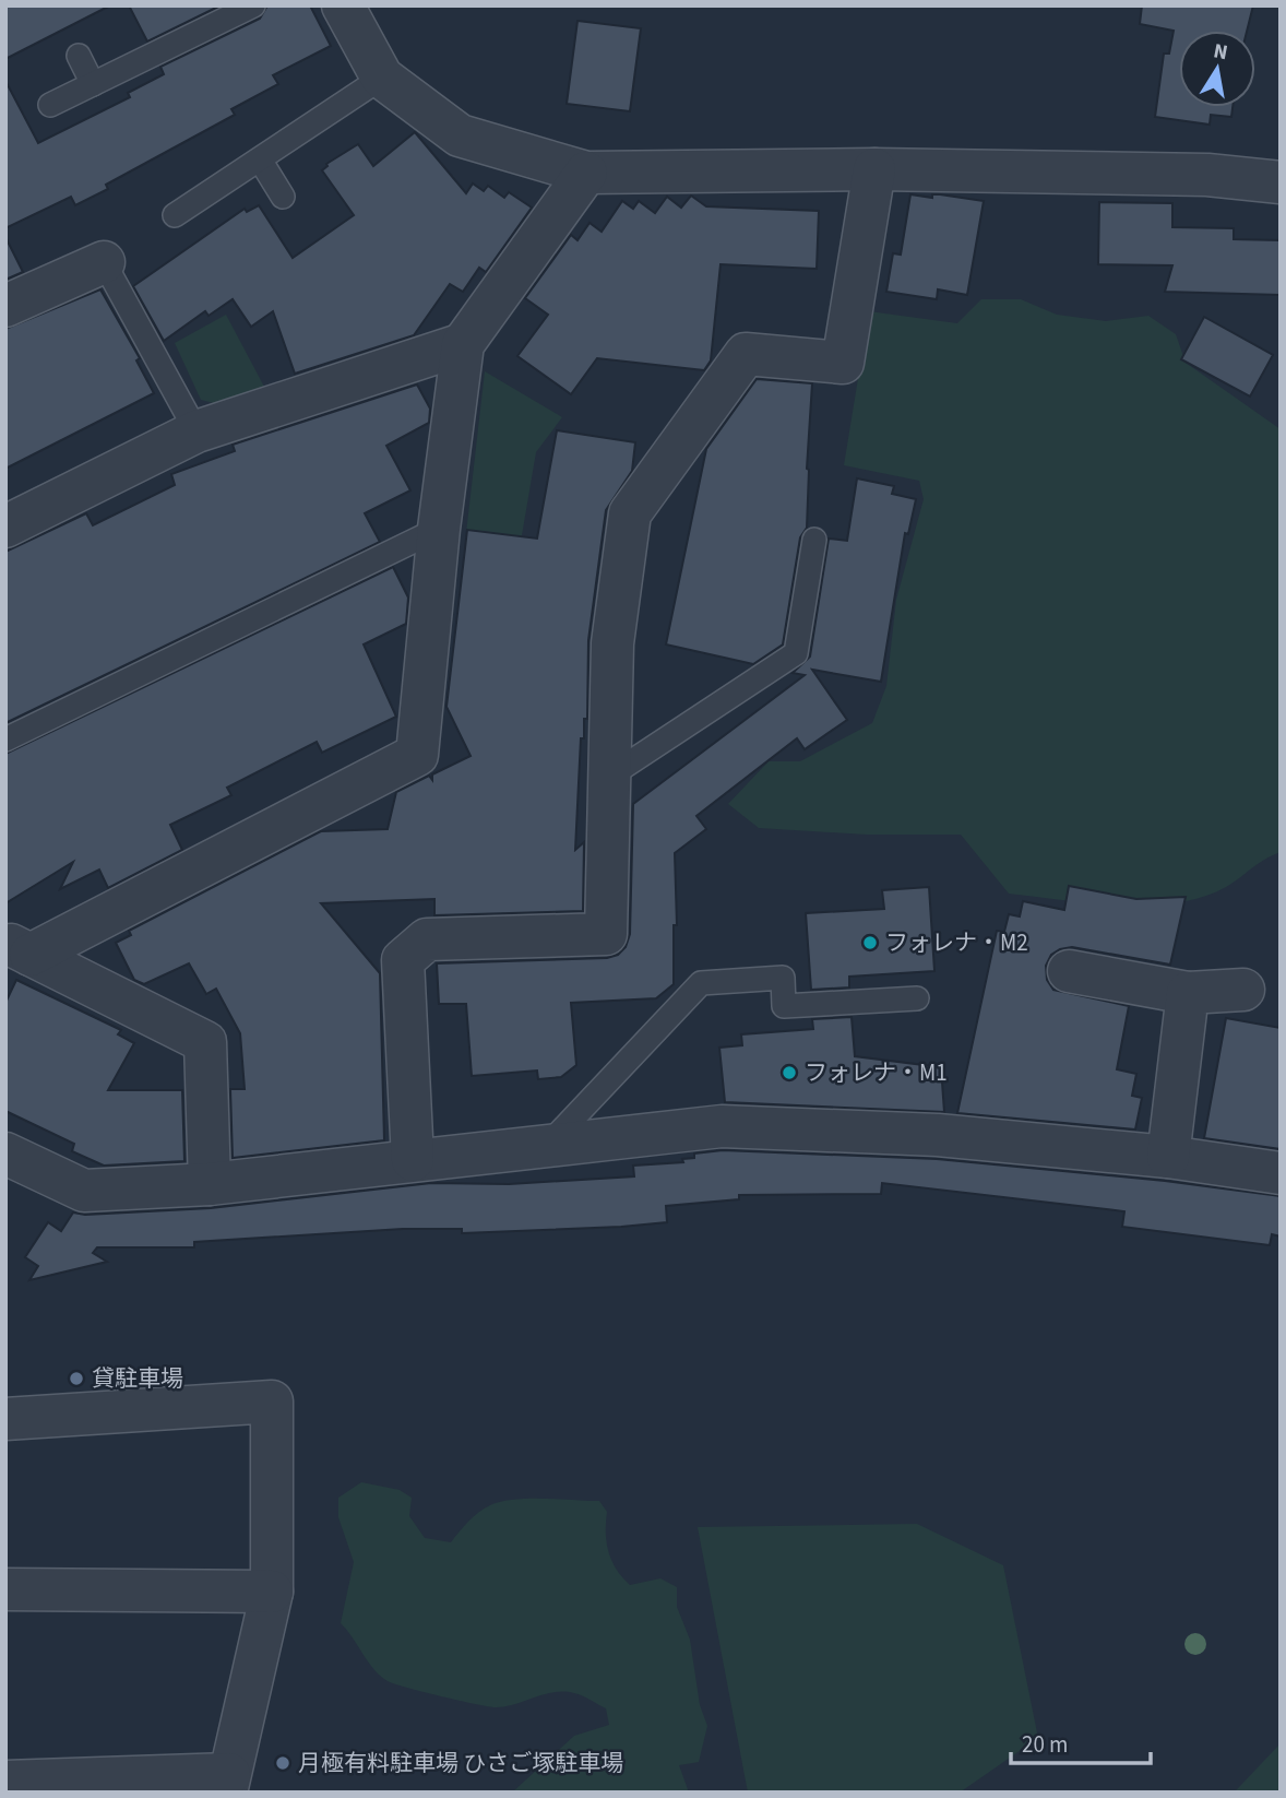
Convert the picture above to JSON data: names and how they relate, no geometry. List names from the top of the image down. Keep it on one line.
{"places":["フォレナ・M2","フォレナ・M1","貸駐車場","月極有料駐車場 ひさご塚駐車場"],"scale_bar":"20 m","north":"top"}
